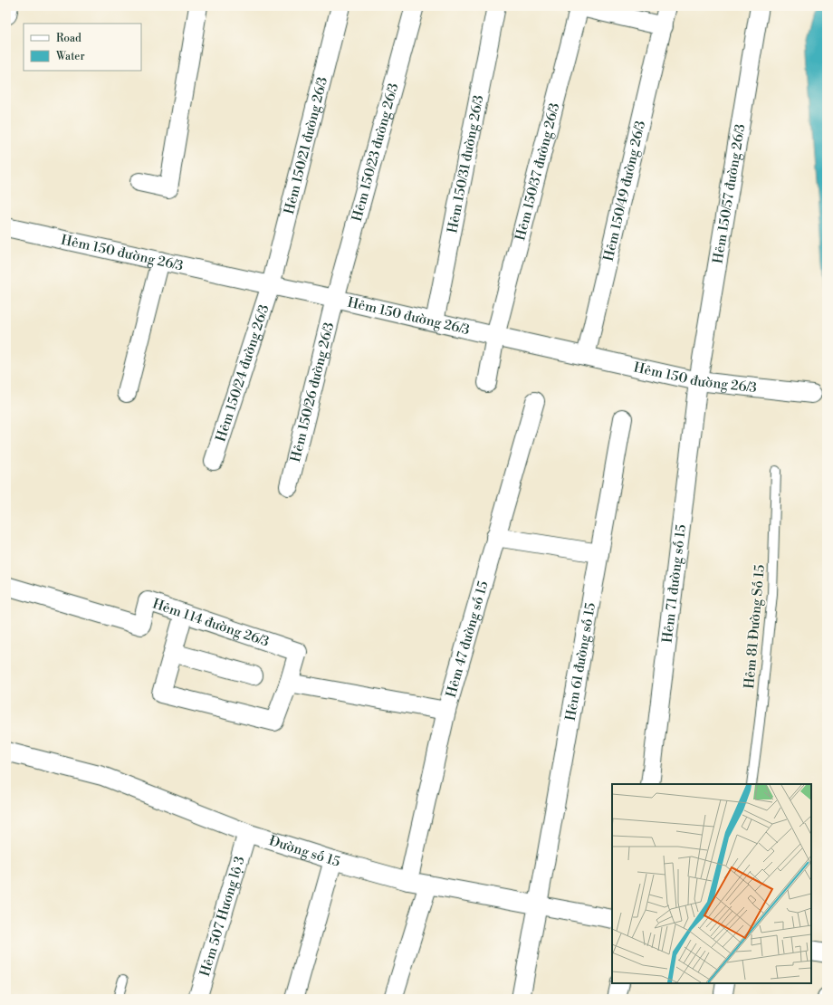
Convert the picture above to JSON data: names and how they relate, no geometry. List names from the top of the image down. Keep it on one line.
{"streets":{"street":["Hẻm 150/21 đường 26/3","Hẻm 150/23 đường 26/3","Hẻm 150/31 đường 26/3","Hẻm 150/37 đường 26/3","Hẻm 150/49 đường 26/3","Hẻm 150/57 đường 26/3","Hẻm 150 đường 26/3","Hẻm 150/24 đường 26/3","Hẻm 150/26 đường 26/3","Hẻm 71 đường số 15","Hẻm 114 đường 26/3","Hẻm 47 đường số 15","Hẻm 61 đường số 15","Đường số 15","Hẻm 507 Hương lộ 3"],"lane":["Hẻm 81 Đường Số 15"]},"crossings":[["Hẻm 150/21 đường 26/3","Hẻm 150 đường 26/3"],["Hẻm 150/21 đường 26/3","Hẻm 150/24 đường 26/3"],["Hẻm 150/23 đường 26/3","Hẻm 150 đường 26/3"],["Hẻm 150/23 đường 26/3","Hẻm 150/26 đường 26/3"],["Hẻm 150/31 đường 26/3","Hẻm 150 đường 26/3"],["Hẻm 150/37 đường 26/3","Hẻm 150 đường 26/3"],["Hẻm 150/49 đường 26/3","Hẻm 150 đường 26/3"],["Hẻm 150/57 đường 26/3","Hẻm 150 đường 26/3"],["Hẻm 150/57 đường 26/3","Hẻm 71 đường số 15"],["Hẻm 150 đường 26/3","Hẻm 150/24 đường 26/3"],["Hẻm 150 đường 26/3","Hẻm 150/26 đường 26/3"],["Hẻm 150 đường 26/3","Hẻm 71 đường số 15"],["Hẻm 47 đường số 15","Đường số 15"],["Hẻm 61 đường số 15","Đường số 15"],["Đường số 15","Hẻm 507 Hương lộ 3"]],"legend":["Road","Water"]}
